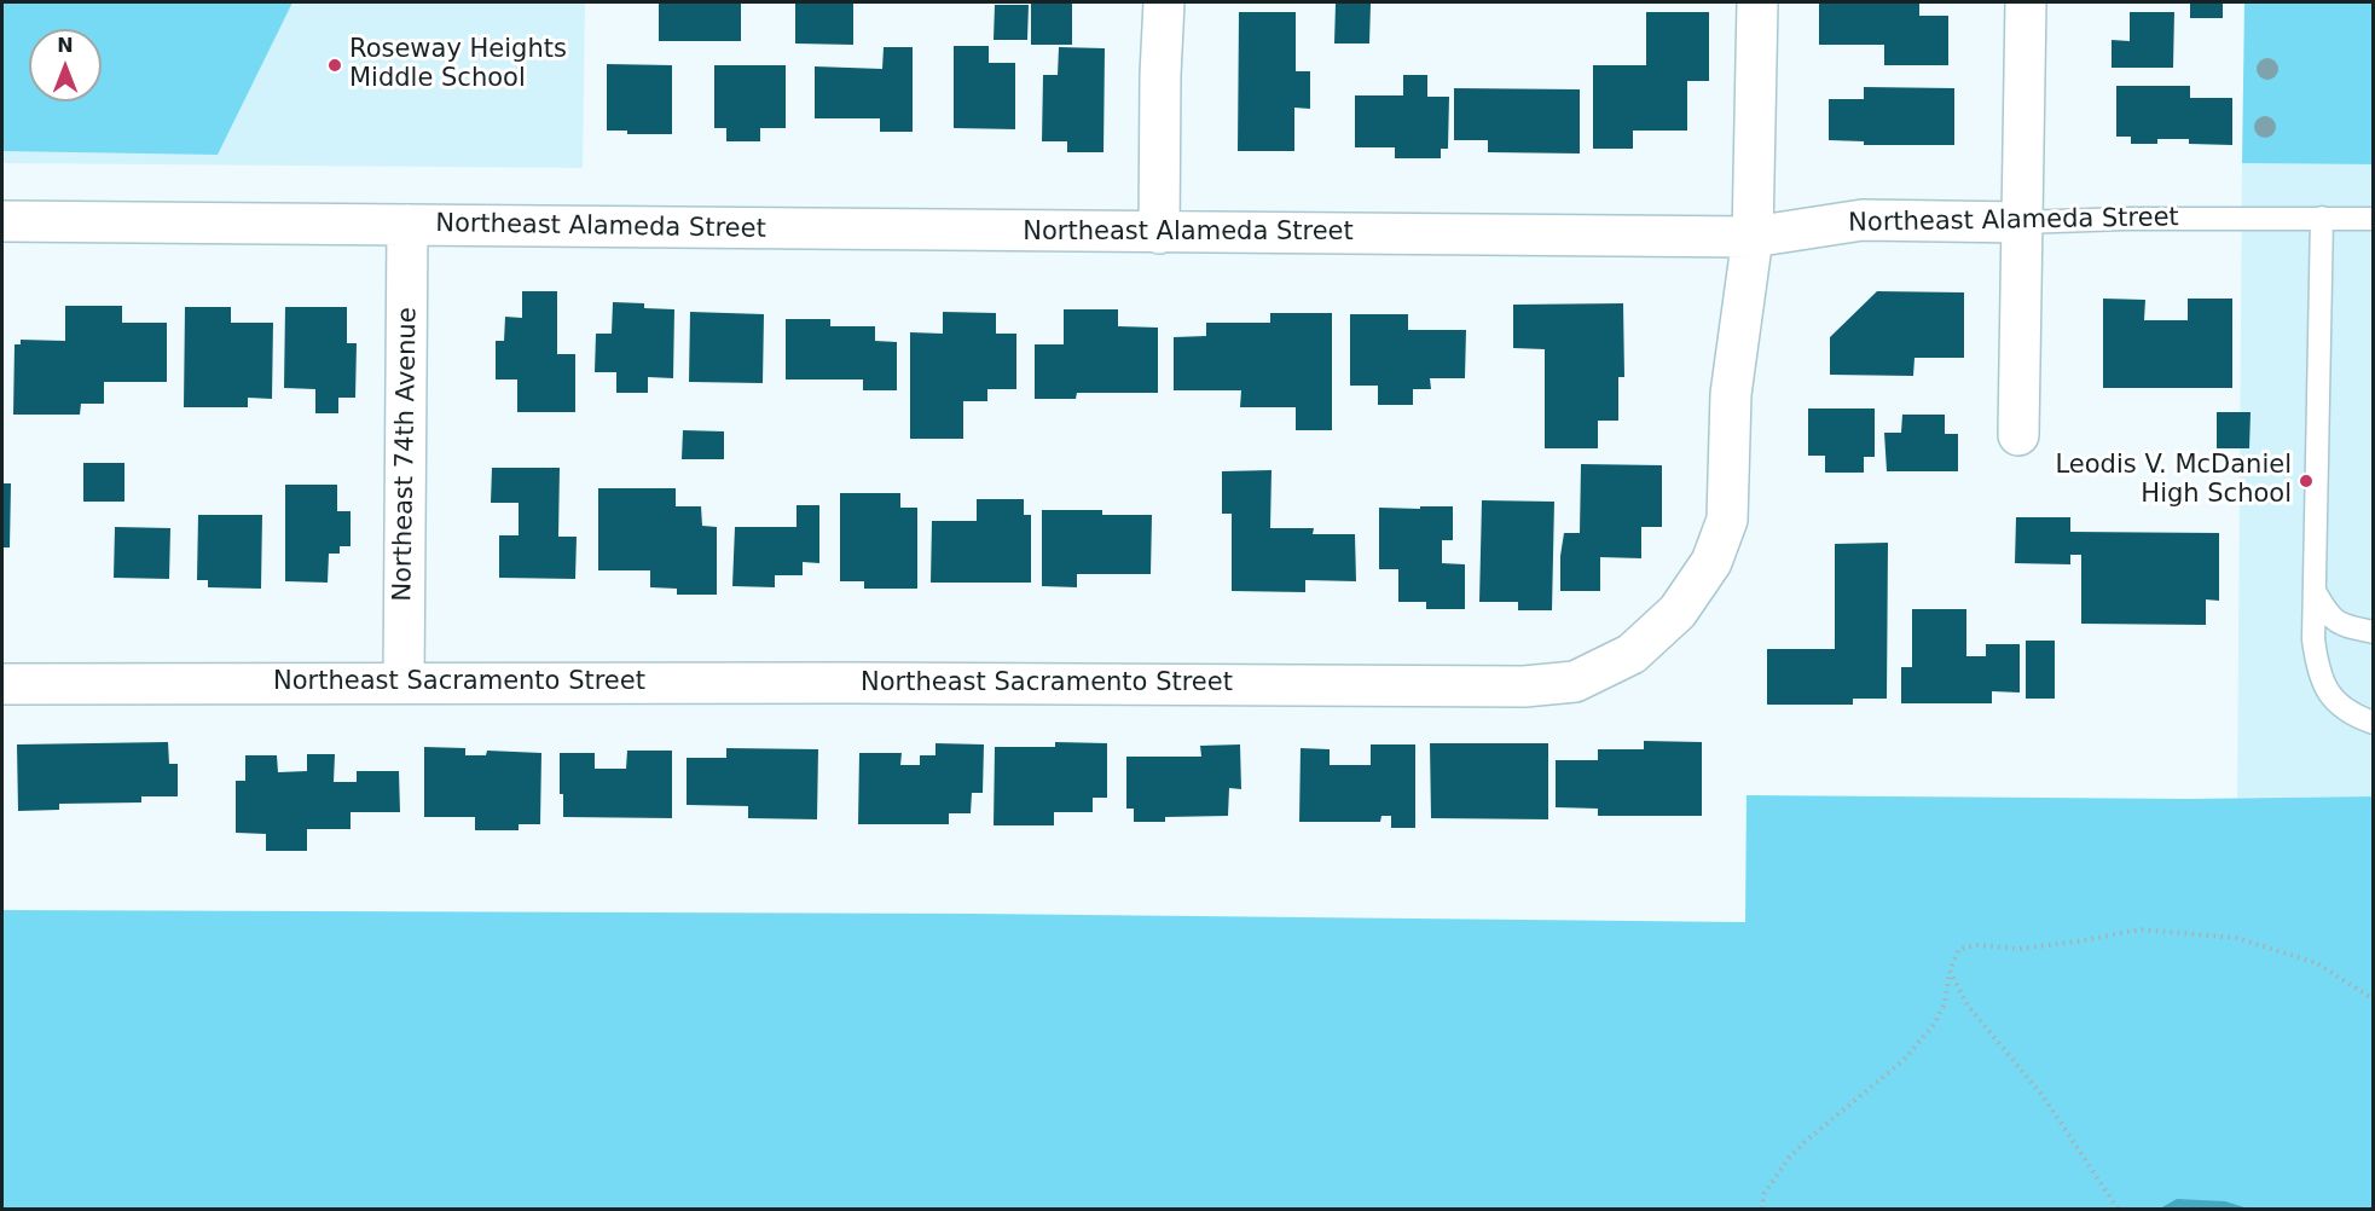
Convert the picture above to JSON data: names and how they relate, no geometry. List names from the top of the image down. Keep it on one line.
{"streets":{"street":["Northeast Alameda Street","Northeast 74th Avenue","Northeast Sacramento Street"]},"crossings":[["Northeast Alameda Street","Northeast 74th Avenue"],["Northeast Alameda Street","Northeast Sacramento Street"],["Northeast 74th Avenue","Northeast Sacramento Street"]],"places":["Roseway Heights Middle School","Leodis V. McDaniel High School"],"north":"top"}
